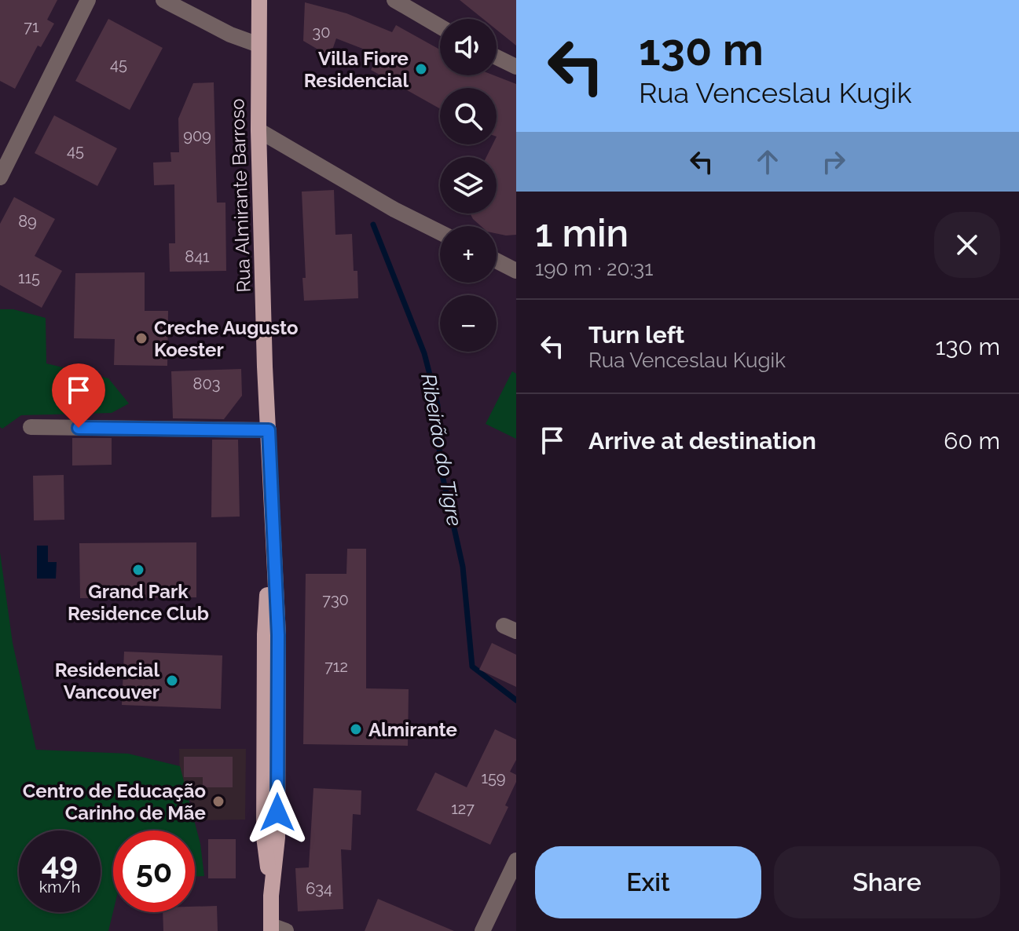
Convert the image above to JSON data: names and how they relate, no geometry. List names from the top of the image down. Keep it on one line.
{"streets":{"main road":["Rua Almirante Barroso"]},"water":["Ribeirão do Tigre"],"places":["Villa Fiore Residencial","Creche Augusto Koester","Grand Park Residence Club","Residencial Vancouver","Almirante","Centro de Educação Carinho de Mãe"],"house_numbers":["71","30","45","909","45","89","841","115","803","730","712","159","127","634"],"page":{"turn":["130 m","Rua Venceslau Kugik"],"map_buttons":["+","−"],"heading":["1 min","190 m · 20:31"],"list":[{"name":"Turn left","note":"Rua Venceslau Kugik","value":"130 m"},{"name":"Arrive at destination","value":"60 m"}],"speed":"49 km/h","limit":"50","buttons":["Exit","Share"]}}
